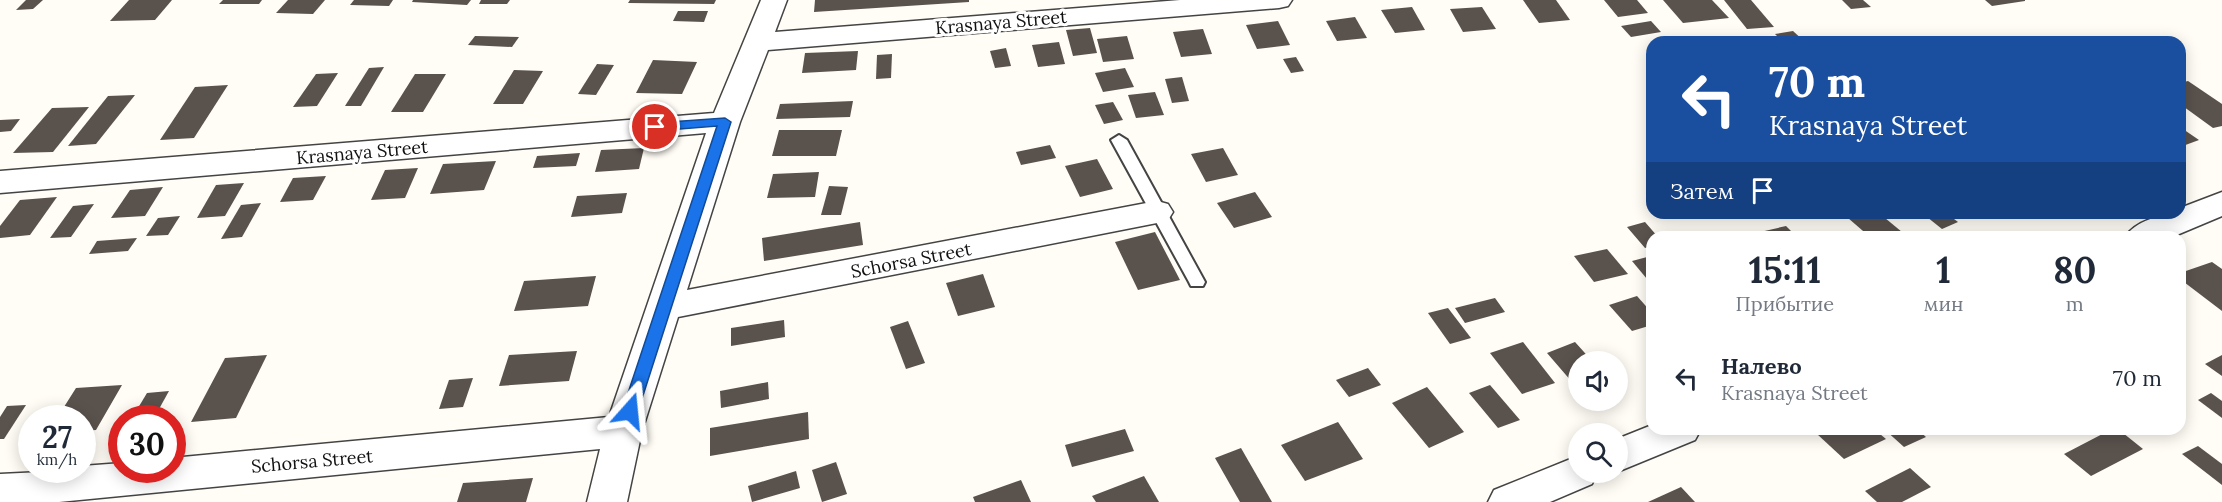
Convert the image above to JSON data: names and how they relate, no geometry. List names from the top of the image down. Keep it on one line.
{"streets":{"street":["Krasnaya Street","Schorsa Street"]},"page":{"turn":["70 m","Krasnaya Street"],"then":"Затем","eta":["15:11","Прибытие","1","мин","80","m"],"list":[{"name":"Налево","note":"Krasnaya Street","value":"70 m"}],"speed":"27 km/h","limit":"30"}}
